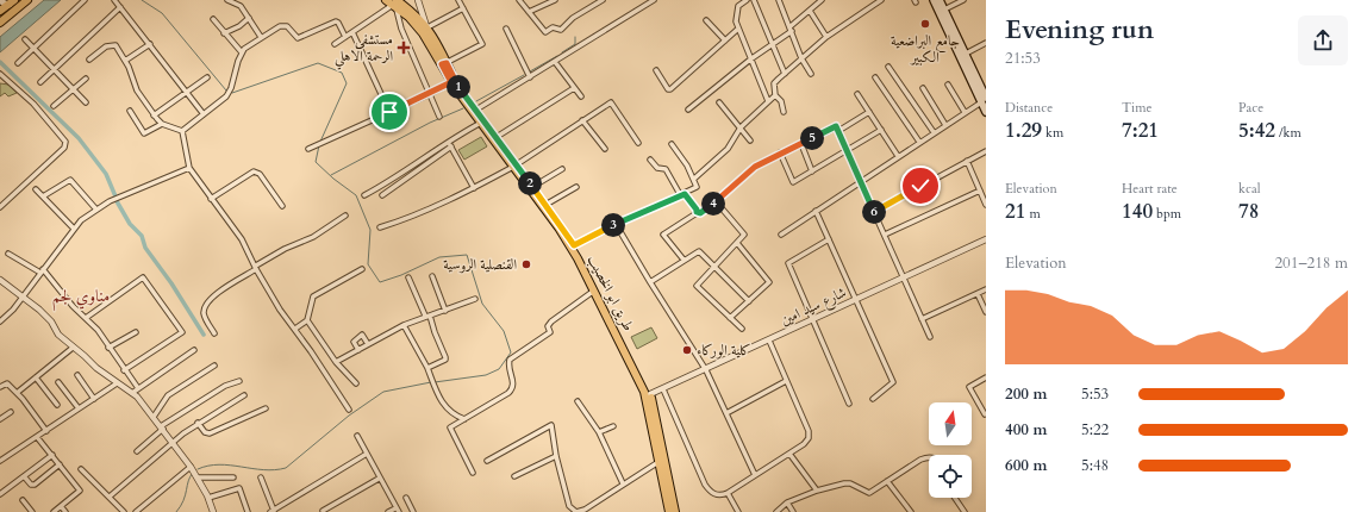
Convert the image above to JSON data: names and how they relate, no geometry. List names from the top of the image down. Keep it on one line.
{"streets":{"main road":["طريق ابو الخصيب"],"street":["شارع سيد امين"]},"crossings":[["طريق ابو الخصيب","شارع سيد امين"]],"districts":["مناوي لجم"],"places":{"other":["جامع البراضعية الكبير","القنصلية الروسية","كلية الوركاء"],"health":["مستشفى الرحمة الاهلي"]},"north":"top","page":{"heading":["Evening run","21:53"],"pins":["1","5","2","4","6","3"],"stats":[["Distance","1.29 km"],["Time","7:21"],["Pace","5:42 /km"],["Elevation","21 m"],["Heart rate","140 bpm"],["kcal","78"]],"chart":["Elevation","201–218 m"],"list":[{"name":"200 m","note":"5:53"},{"name":"400 m","note":"5:22"},{"name":"600 m","note":"5:48"}]}}
